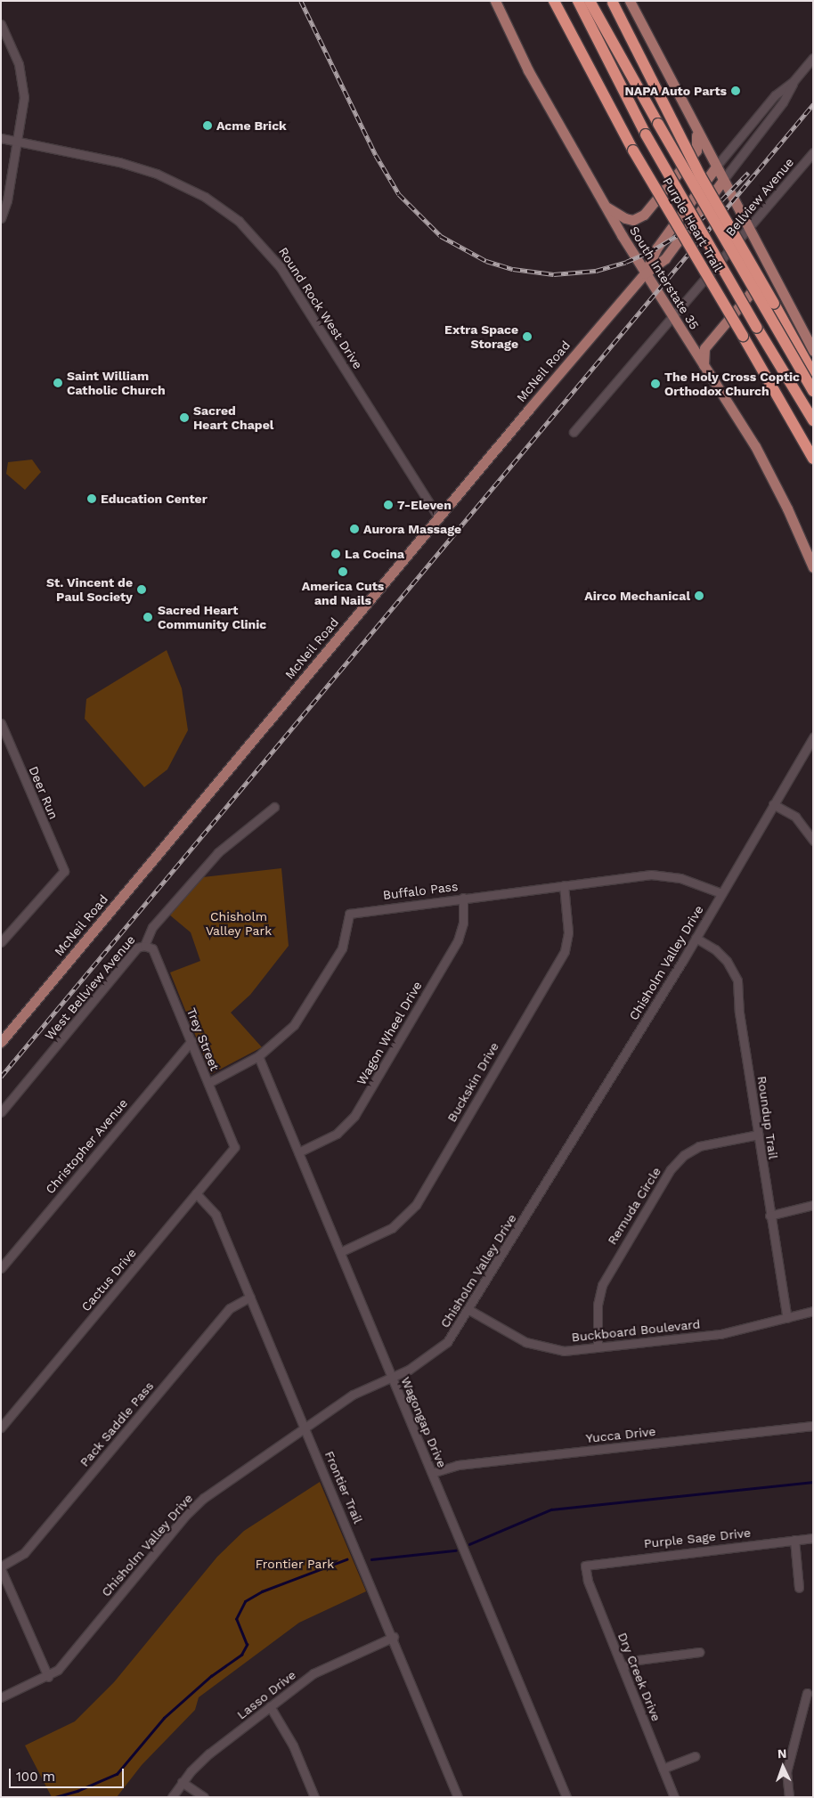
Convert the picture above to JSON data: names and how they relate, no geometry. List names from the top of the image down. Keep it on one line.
{"streets":{"highway":["Purple Heart Trail"],"main road":["South Interstate 35","McNeil Road"],"street":["Bellview Avenue","Round Rock West Drive","Deer Run","Buffalo Pass","Chisholm Valley Drive","West Bellview Avenue","Wagon Wheel Drive","Trey Street","Buckskin Drive","Roundup Trail","Christopher Avenue","Remuda Circle","Cactus Drive","Buckboard Boulevard","Wagongap Drive","Pack Saddle Pass","Yucca Drive","Frontier Trail","Purple Sage Drive","Dry Creek Drive","Lasso Drive"]},"crossings":[["Bellview Avenue","South Interstate 35"],["South Interstate 35","McNeil Road"],["Round Rock West Drive","McNeil Road"],["Buffalo Pass","Chisholm Valley Drive"],["Buffalo Pass","Wagon Wheel Drive"],["Buffalo Pass","Trey Street"],["Buffalo Pass","Buckskin Drive"],["Buffalo Pass","Wagongap Drive"],["Chisholm Valley Drive","Roundup Trail"],["Chisholm Valley Drive","Buckboard Boulevard"],["Chisholm Valley Drive","Wagongap Drive"],["Chisholm Valley Drive","Frontier Trail"],["West Bellview Avenue","Trey Street"],["Wagon Wheel Drive","Wagongap Drive"],["Trey Street","Christopher Avenue"],["Trey Street","Cactus Drive"],["Buckskin Drive","Wagongap Drive"],["Roundup Trail","Remuda Circle"],["Roundup Trail","Buckboard Boulevard"],["Remuda Circle","Buckboard Boulevard"],["Cactus Drive","Frontier Trail"],["Wagongap Drive","Yucca Drive"],["Pack Saddle Pass","Frontier Trail"],["Frontier Trail","Lasso Drive"],["Purple Sage Drive","Dry Creek Drive"]],"parks":["Chisholm Valley Park","Frontier Park"],"places":["NAPA Auto Parts","Acme Brick","Extra Space Storage","Saint William Catholic Church","The Holy Cross Coptic Orthodox Church","Sacred Heart Chapel","Education Center","7-Eleven","Aurora Massage","La Cocina","America Cuts and Nails","St. Vincent de Paul Society","Airco Mechanical","Sacred Heart Community Clinic"],"scale_bar":"100 m","north":"top"}
